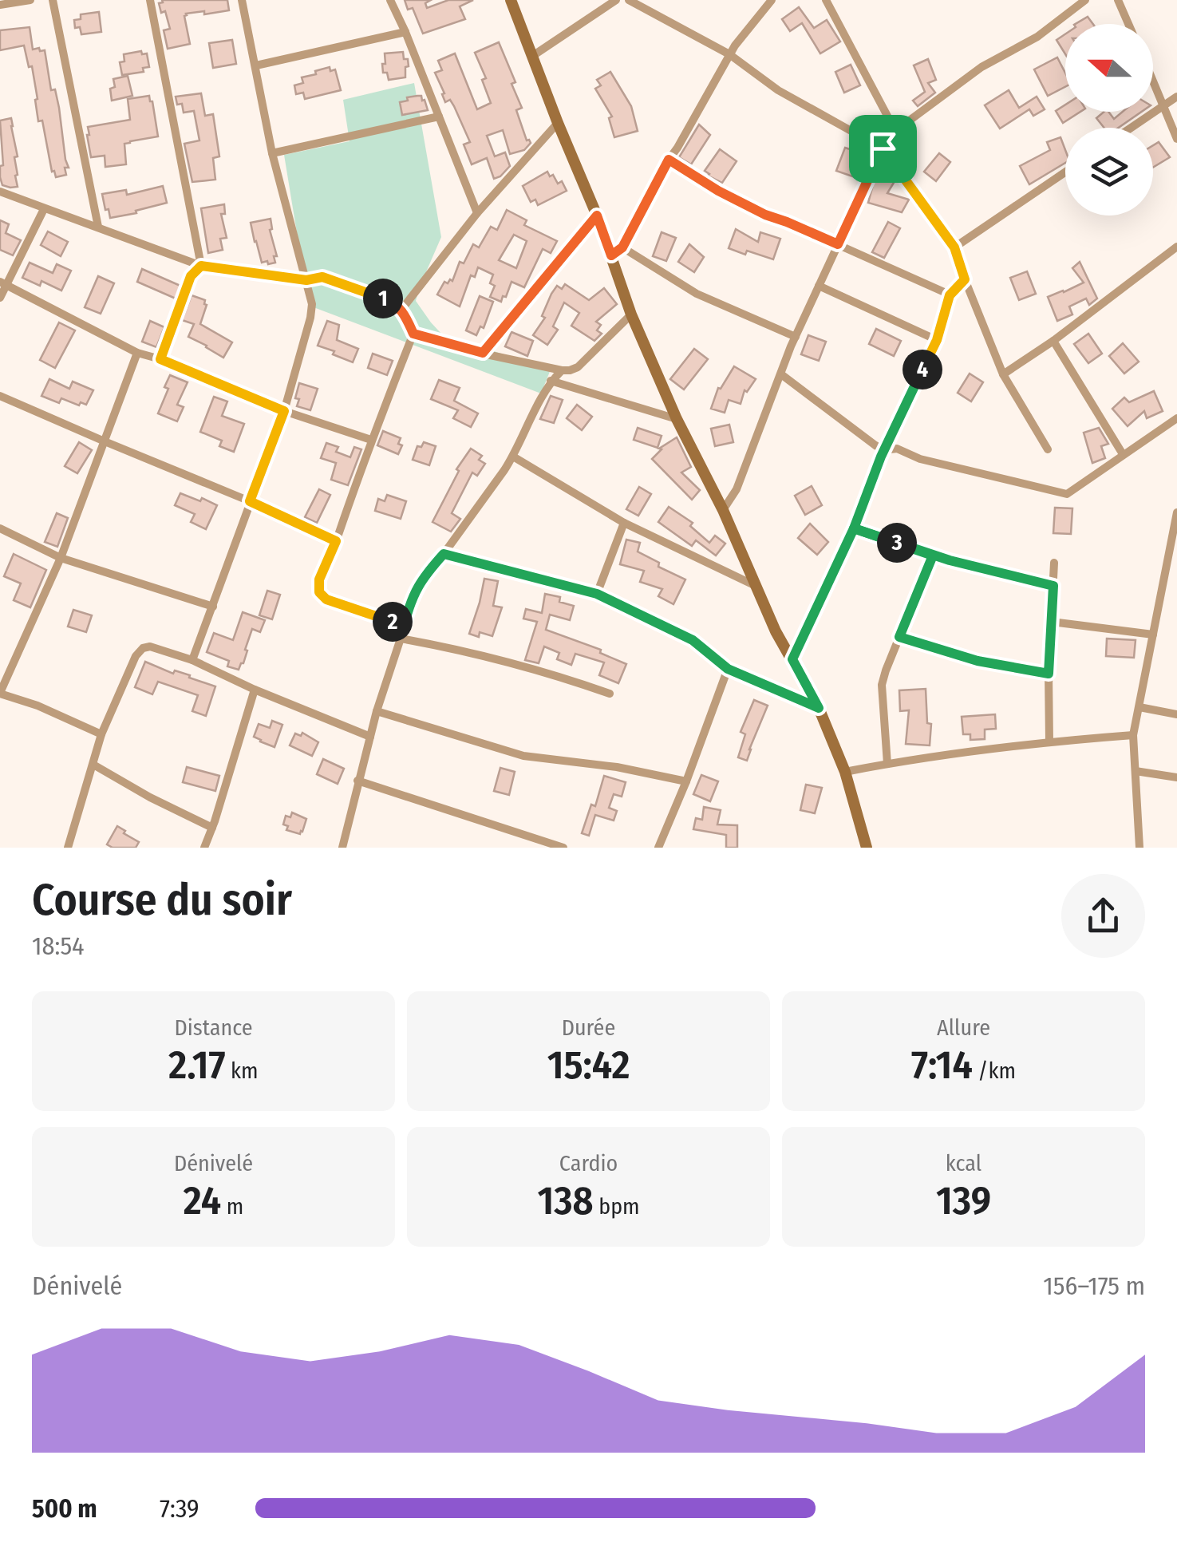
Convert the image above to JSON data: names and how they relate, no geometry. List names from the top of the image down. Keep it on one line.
{"north":"left","page":{"pins":["1","4","3","2"],"heading":["Course du soir","18:54"],"stats":[["Distance","2.17 km"],["Durée","15:42"],["Allure","7:14 /km"],["Dénivelé","24 m"],["Cardio","138 bpm"],["kcal","139"]],"chart":["Dénivelé","156–175 m"],"list":[{"name":"500 m","note":"7:39"}]}}
